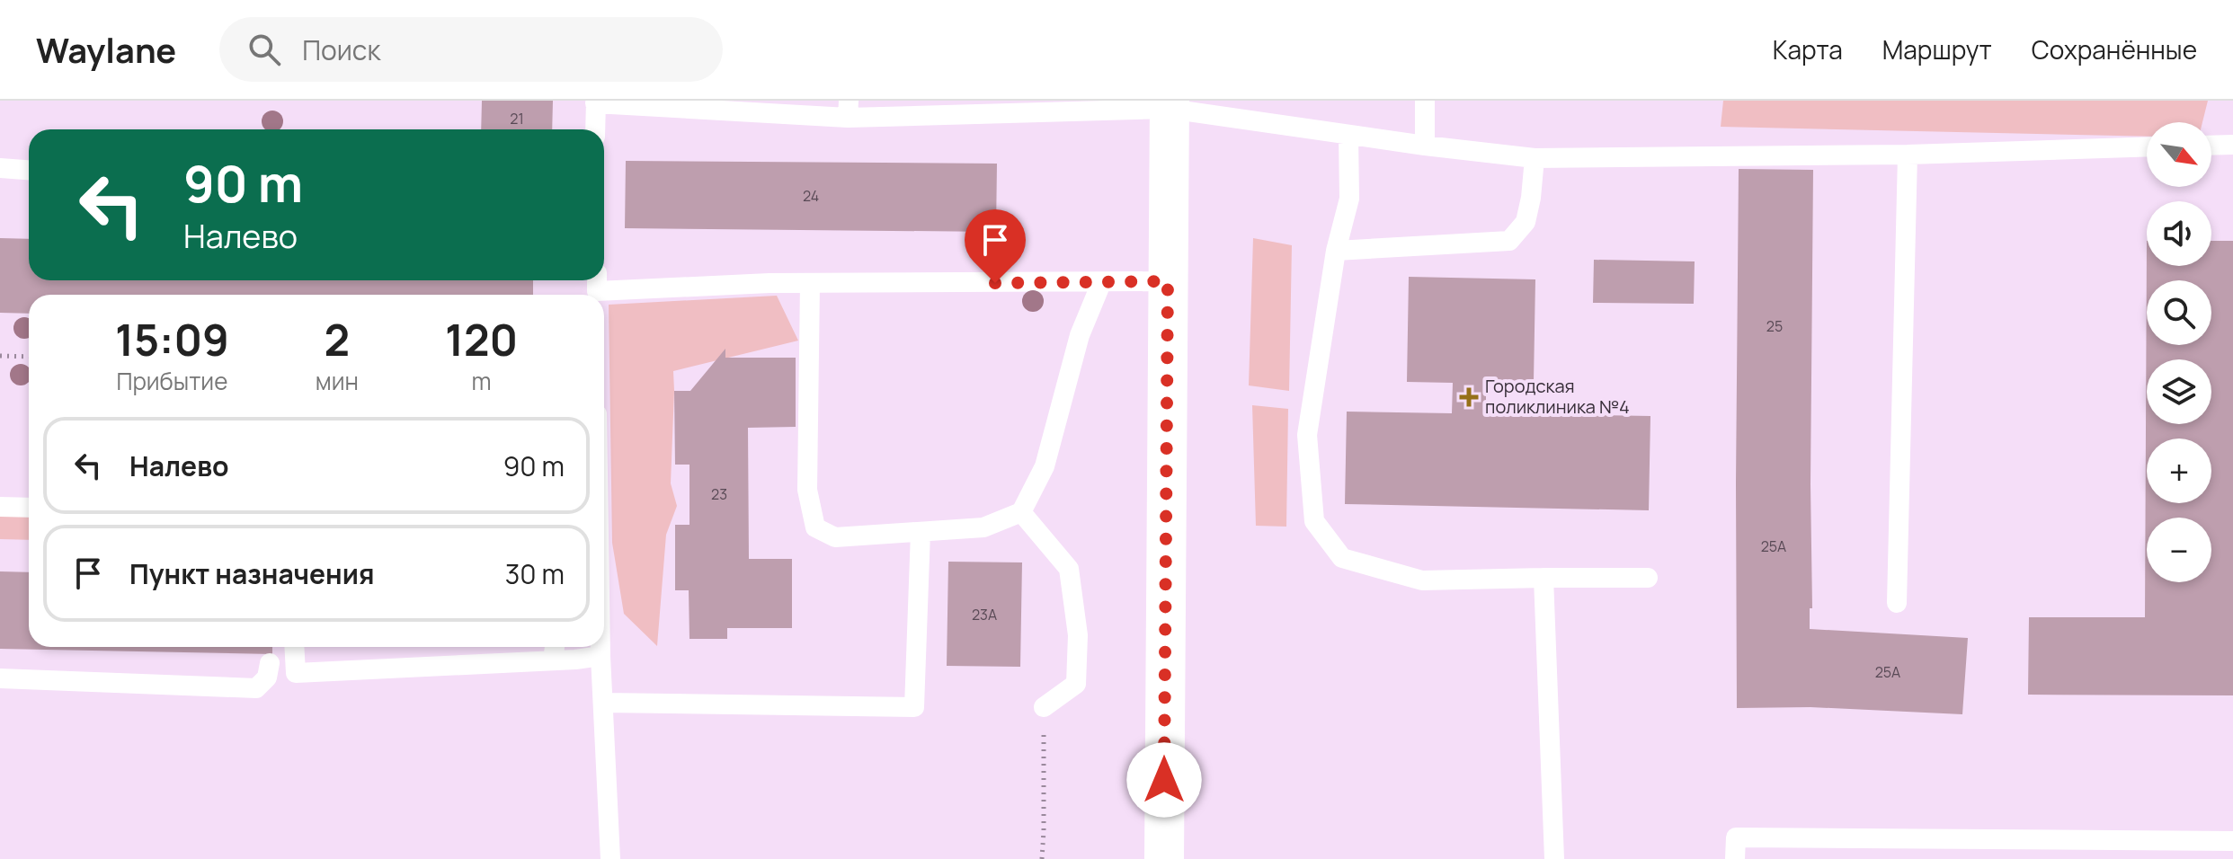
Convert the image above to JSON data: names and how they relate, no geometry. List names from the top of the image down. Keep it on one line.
{"places":{"health":["Городская поликлиника №4"]},"house_numbers":["21","24","25","23","25А","23А","25А"],"north":"bottom right","page":{"header":"Waylane","search":"Поиск","nav":["Карта","Маршрут","Сохранённые"],"map_buttons":["+","−"],"turn":["90 m","Налево"],"eta":["15:09","Прибытие","2","мин","120","m"],"list":[{"name":"Налево","value":"90 m"},{"name":"Пункт назначения","value":"30 m"}]}}
